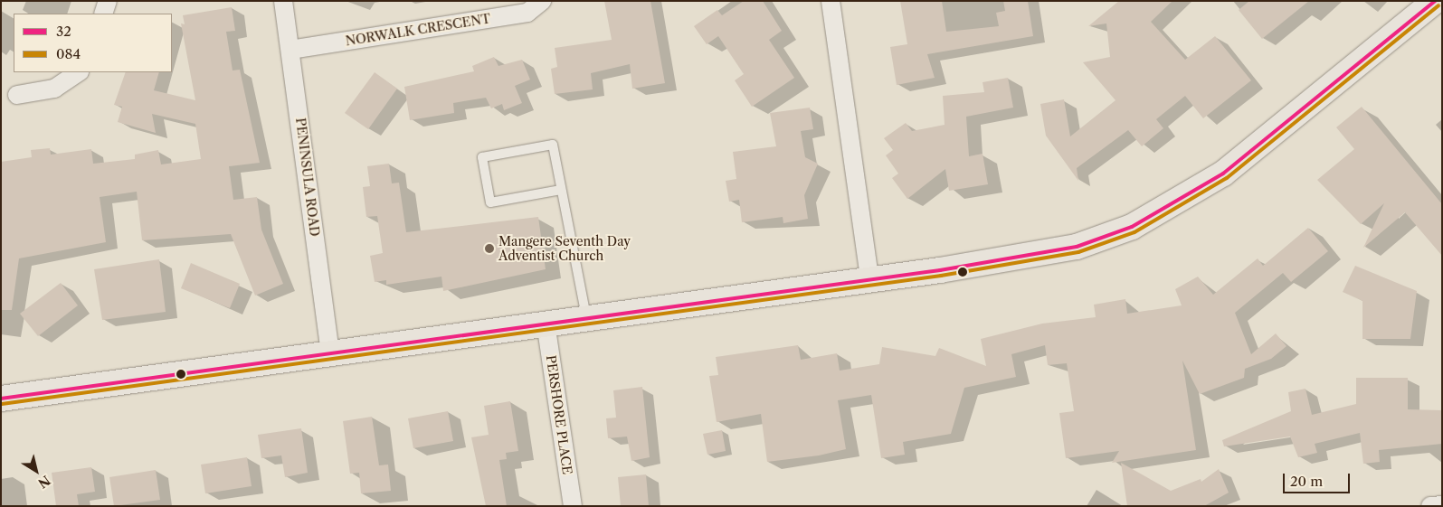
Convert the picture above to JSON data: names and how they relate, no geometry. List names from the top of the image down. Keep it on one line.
{"streets":{"street":["NORWALK CRESCENT","PENINSULA ROAD","PERSHORE PLACE"]},"crossings":[["NORWALK CRESCENT","PENINSULA ROAD"]],"places":["Mangere Seventh Day Adventist Church"],"lines":["transit line 32","transit line 084"],"legend":["32","084"],"scale_bar":"20 m","north":"bottom right"}
